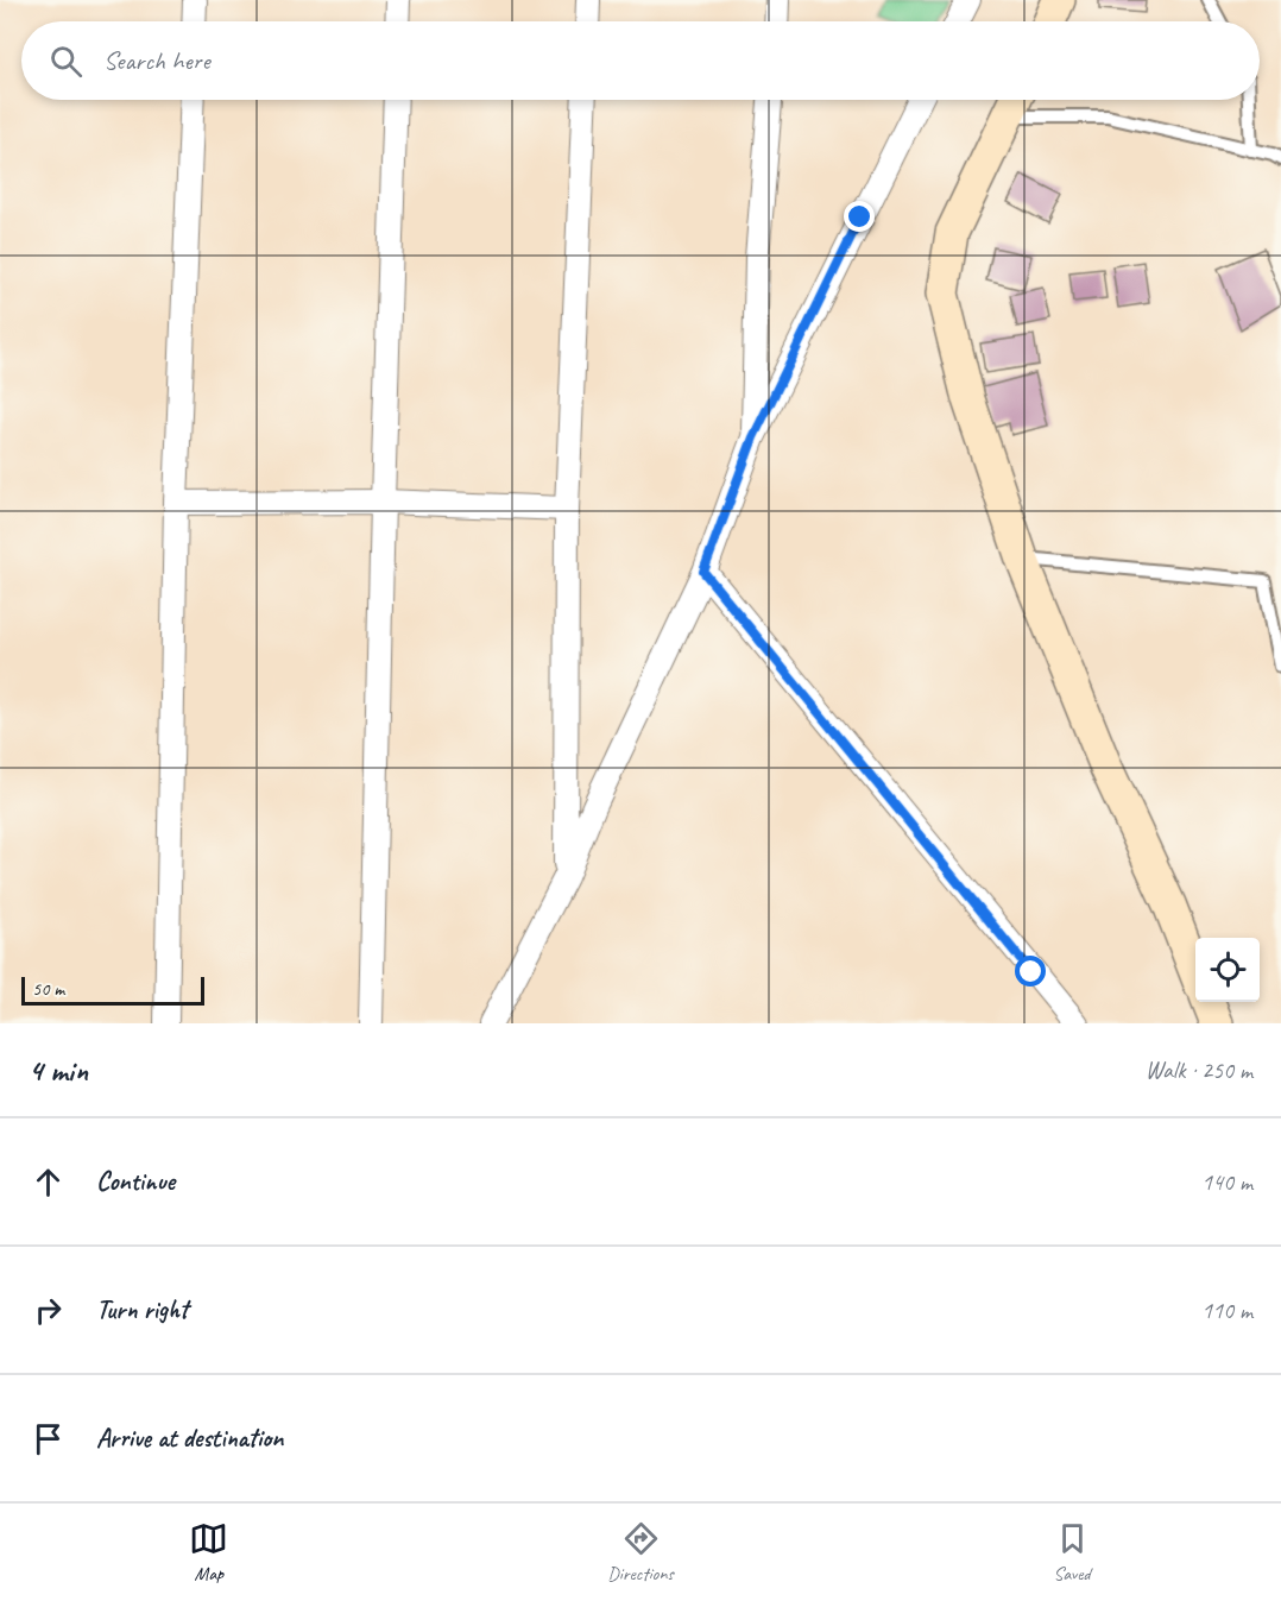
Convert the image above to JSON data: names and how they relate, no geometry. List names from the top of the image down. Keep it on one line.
{"scale_bar":"50 m","page":{"search":"Search here","scale":"50 m","heading":["4 min","Walk · 250 m"],"list":[["Continue","140 m"],["Turn right","110 m"],"Arrive at destination"],"nav":["Map","Directions","Saved"]}}
